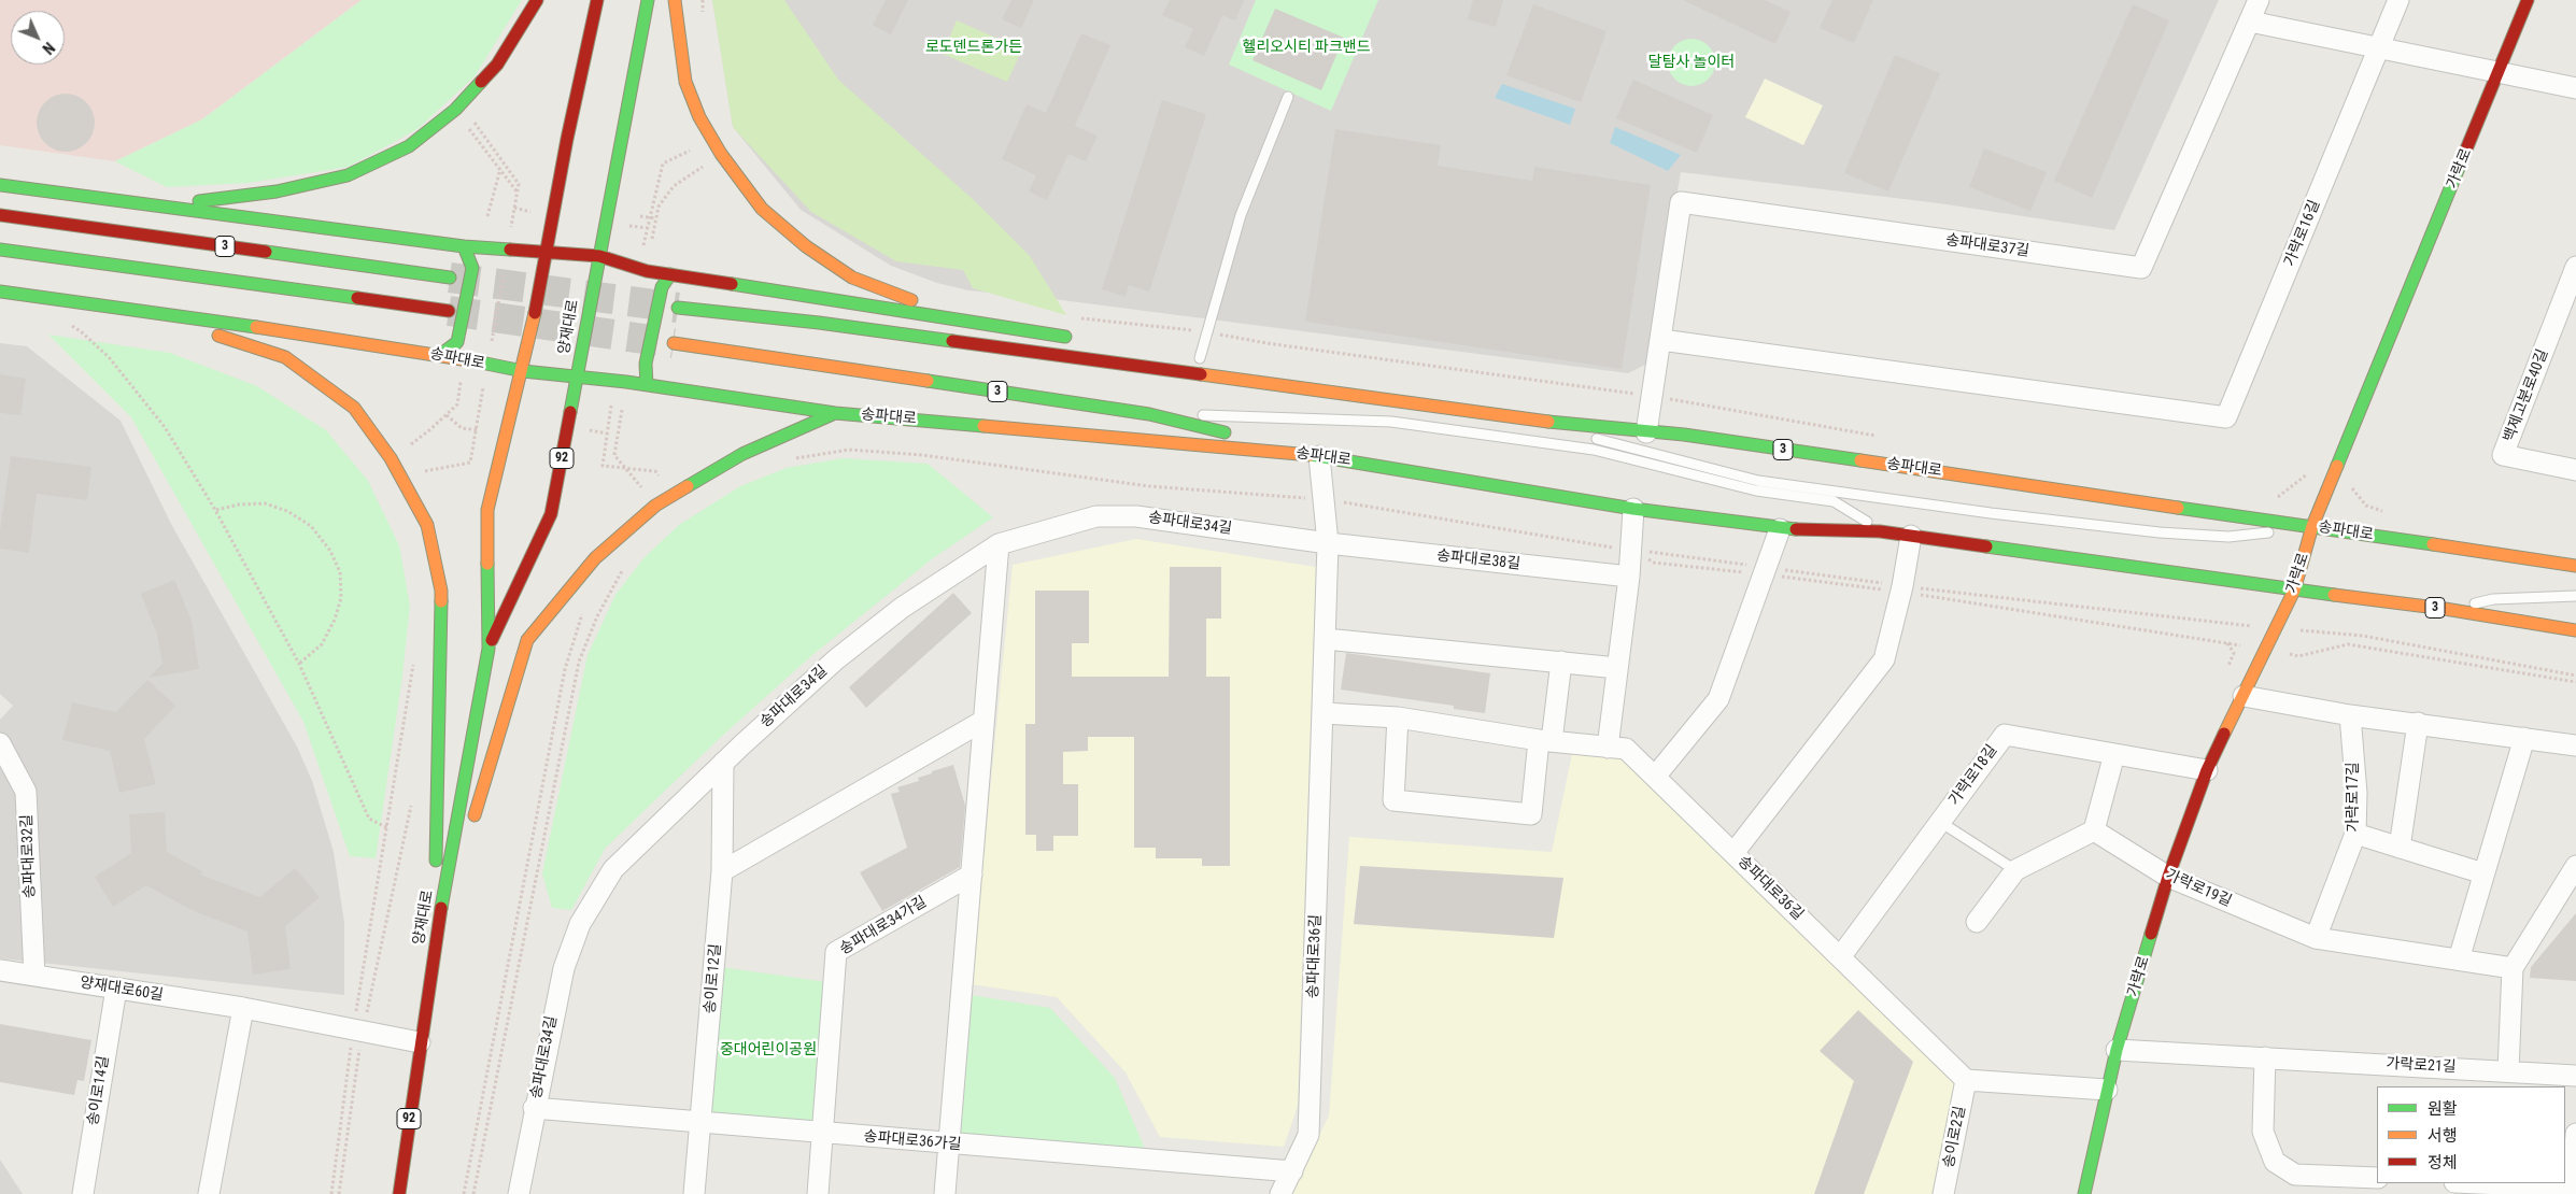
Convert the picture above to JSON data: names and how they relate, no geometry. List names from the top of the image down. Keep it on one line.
{"streets":{"main road":["가락로","3","양재대로","송파대로","92"],"street":["가락로16길","송파대로37길","백제고분로40길","송파대로34길","송파대로38길","가락로18길","가락로17길","송파대로32길","송파대로36길","가락로19길","송파대로34가길","송이로12길","양재대로60길","가락로21길","송이로14길","송이로2길","송파대로36가길"]},"crossings":[["가락로","송파대로"],["가락로","가락로18길"],["가락로","가락로19길"],["가락로","가락로21길"],["가락로16길","송파대로37길"],["3","송파대로"],["3","송파대로36길"],["송파대로37길","송파대로"],["양재대로","송파대로"],["양재대로","양재대로60길"],["송파대로","송파대로36길"],["송파대로34길","송파대로38길"],["송파대로34길","송파대로36길"],["송파대로34길","송이로12길"],["송파대로34길","송파대로36가길"],["송파대로38길","송파대로36길"],["가락로18길","송파대로36길"],["가락로17길","가락로19길"],["송파대로32길","양재대로60길"],["송파대로36길","송이로2길"],["송파대로36길","송파대로36가길"],["송파대로34가길","송파대로36가길"],["송이로12길","송파대로36가길"],["양재대로60길","송이로14길"]],"parks":["로도덴드론가든","헬리오시티 파크밴드","달탐사 놀이터","중대어린이공원"],"legend":["원활","서행","정체"],"north":"bottom right"}
